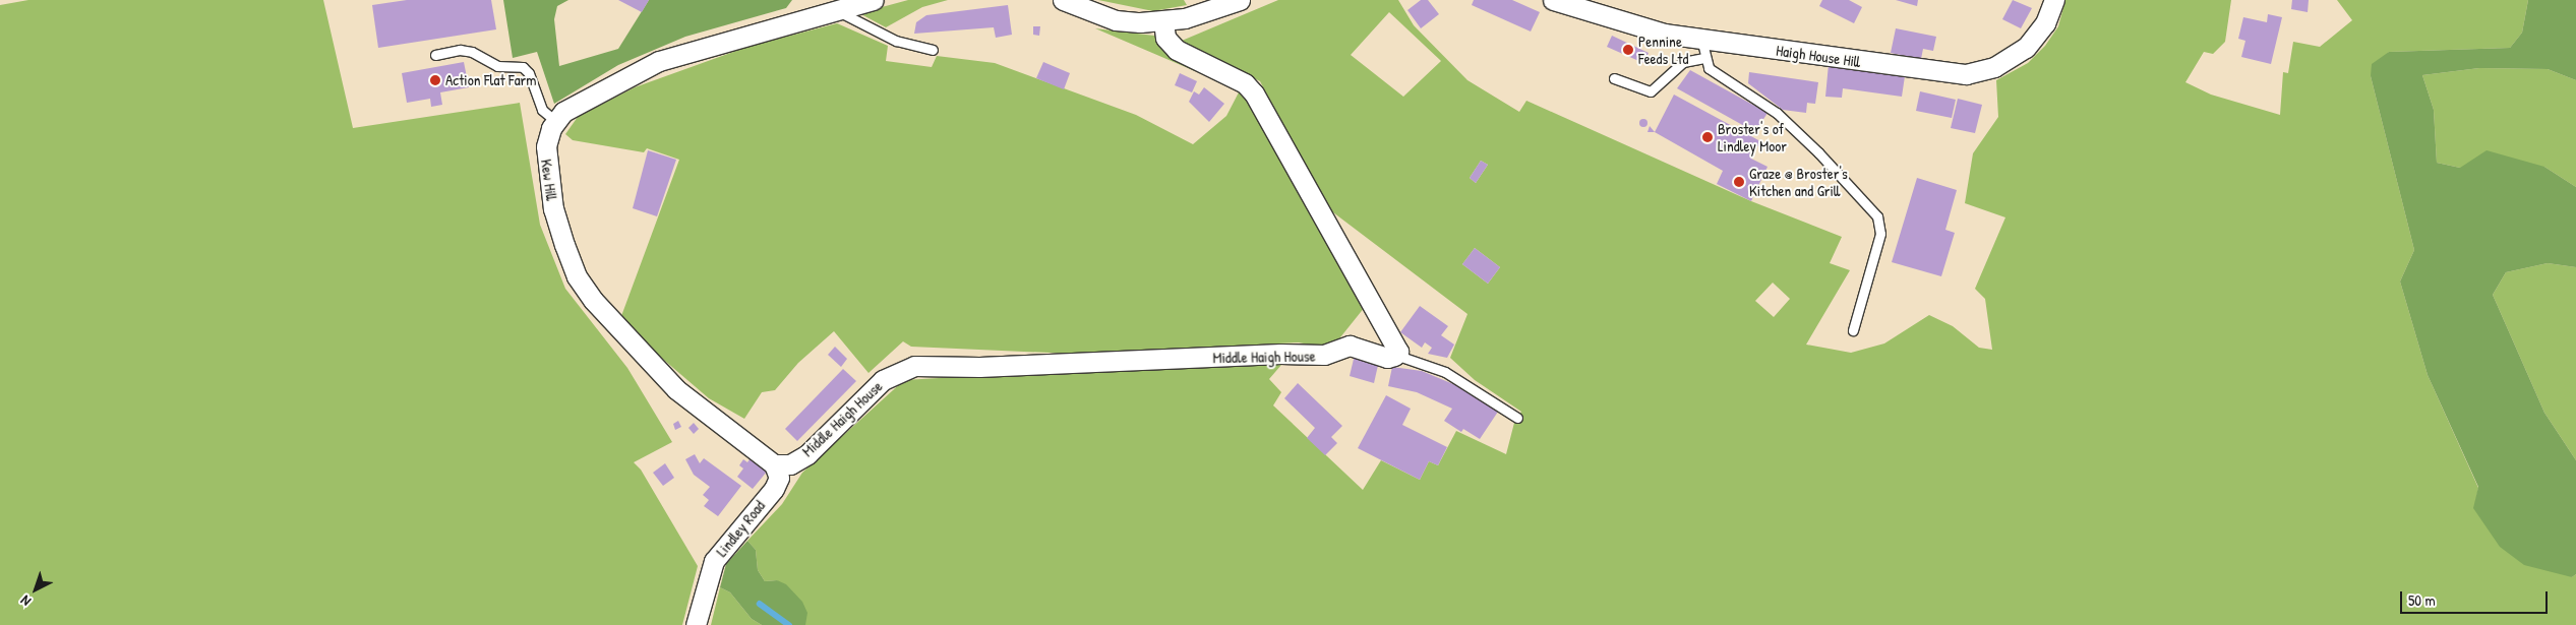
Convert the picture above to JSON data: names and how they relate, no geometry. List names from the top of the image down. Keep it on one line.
{"streets":{"street":["Haigh House Hill","Kew Hill","Middle Haigh House","Lindley Road"]},"crossings":[["Kew Hill","Middle Haigh House"],["Kew Hill","Lindley Road"],["Middle Haigh House","Lindley Road"]],"places":["Pennine Feeds Ltd","Action Flat Farm","Broster's of Lindley Moor","Graze @ Broster's Kitchen and Grill"],"scale_bar":"50 m","north":"bottom left"}
